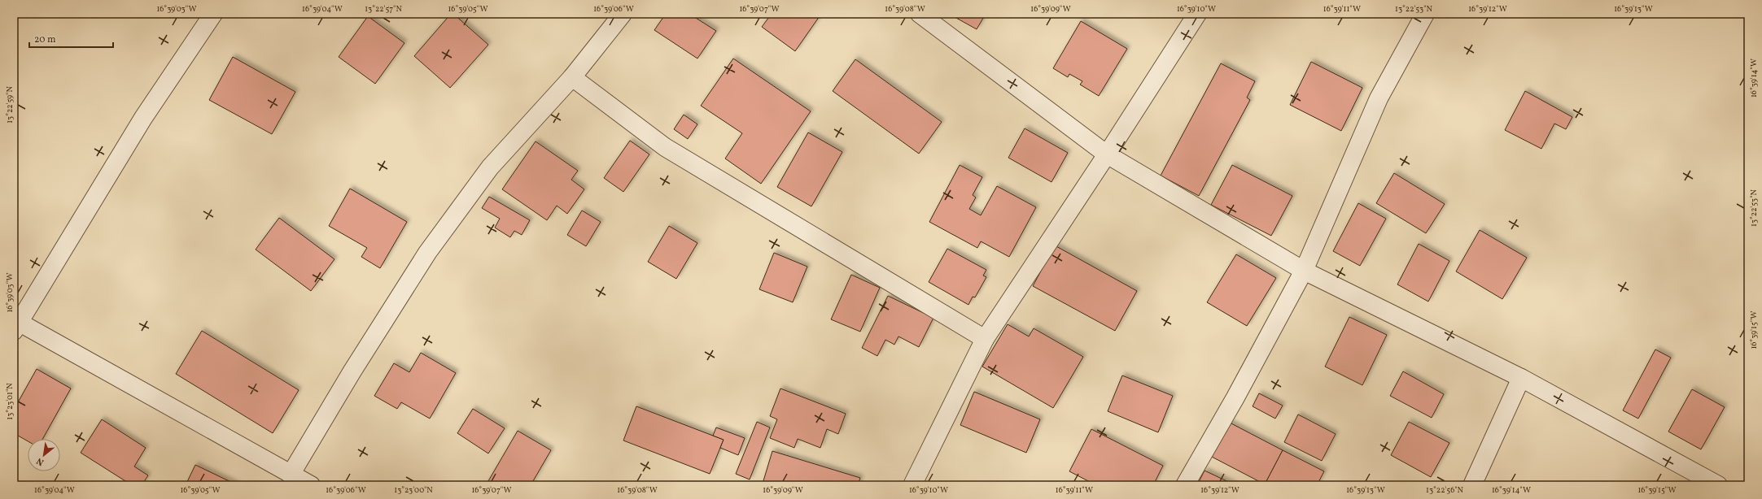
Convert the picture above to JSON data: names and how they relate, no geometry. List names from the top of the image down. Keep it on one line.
{"scale_bar":"20 m","north":"bottom left","coordinates":["16°39'03\"W","16°39'04\"W","13°22'57\"N","16°39'05\"W","16°39'06\"W","16°39'07\"W","16°39'08\"W","16°39'09\"W","16°39'10\"W","16°39'11\"W","13°22'53\"N","16°39'12\"W","16°39'13\"W","16°39'14\"W","13°22'59\"N","16°39'15\"W","13°23'01\"N","13°23'00\"N","13°22'56\"N"]}
